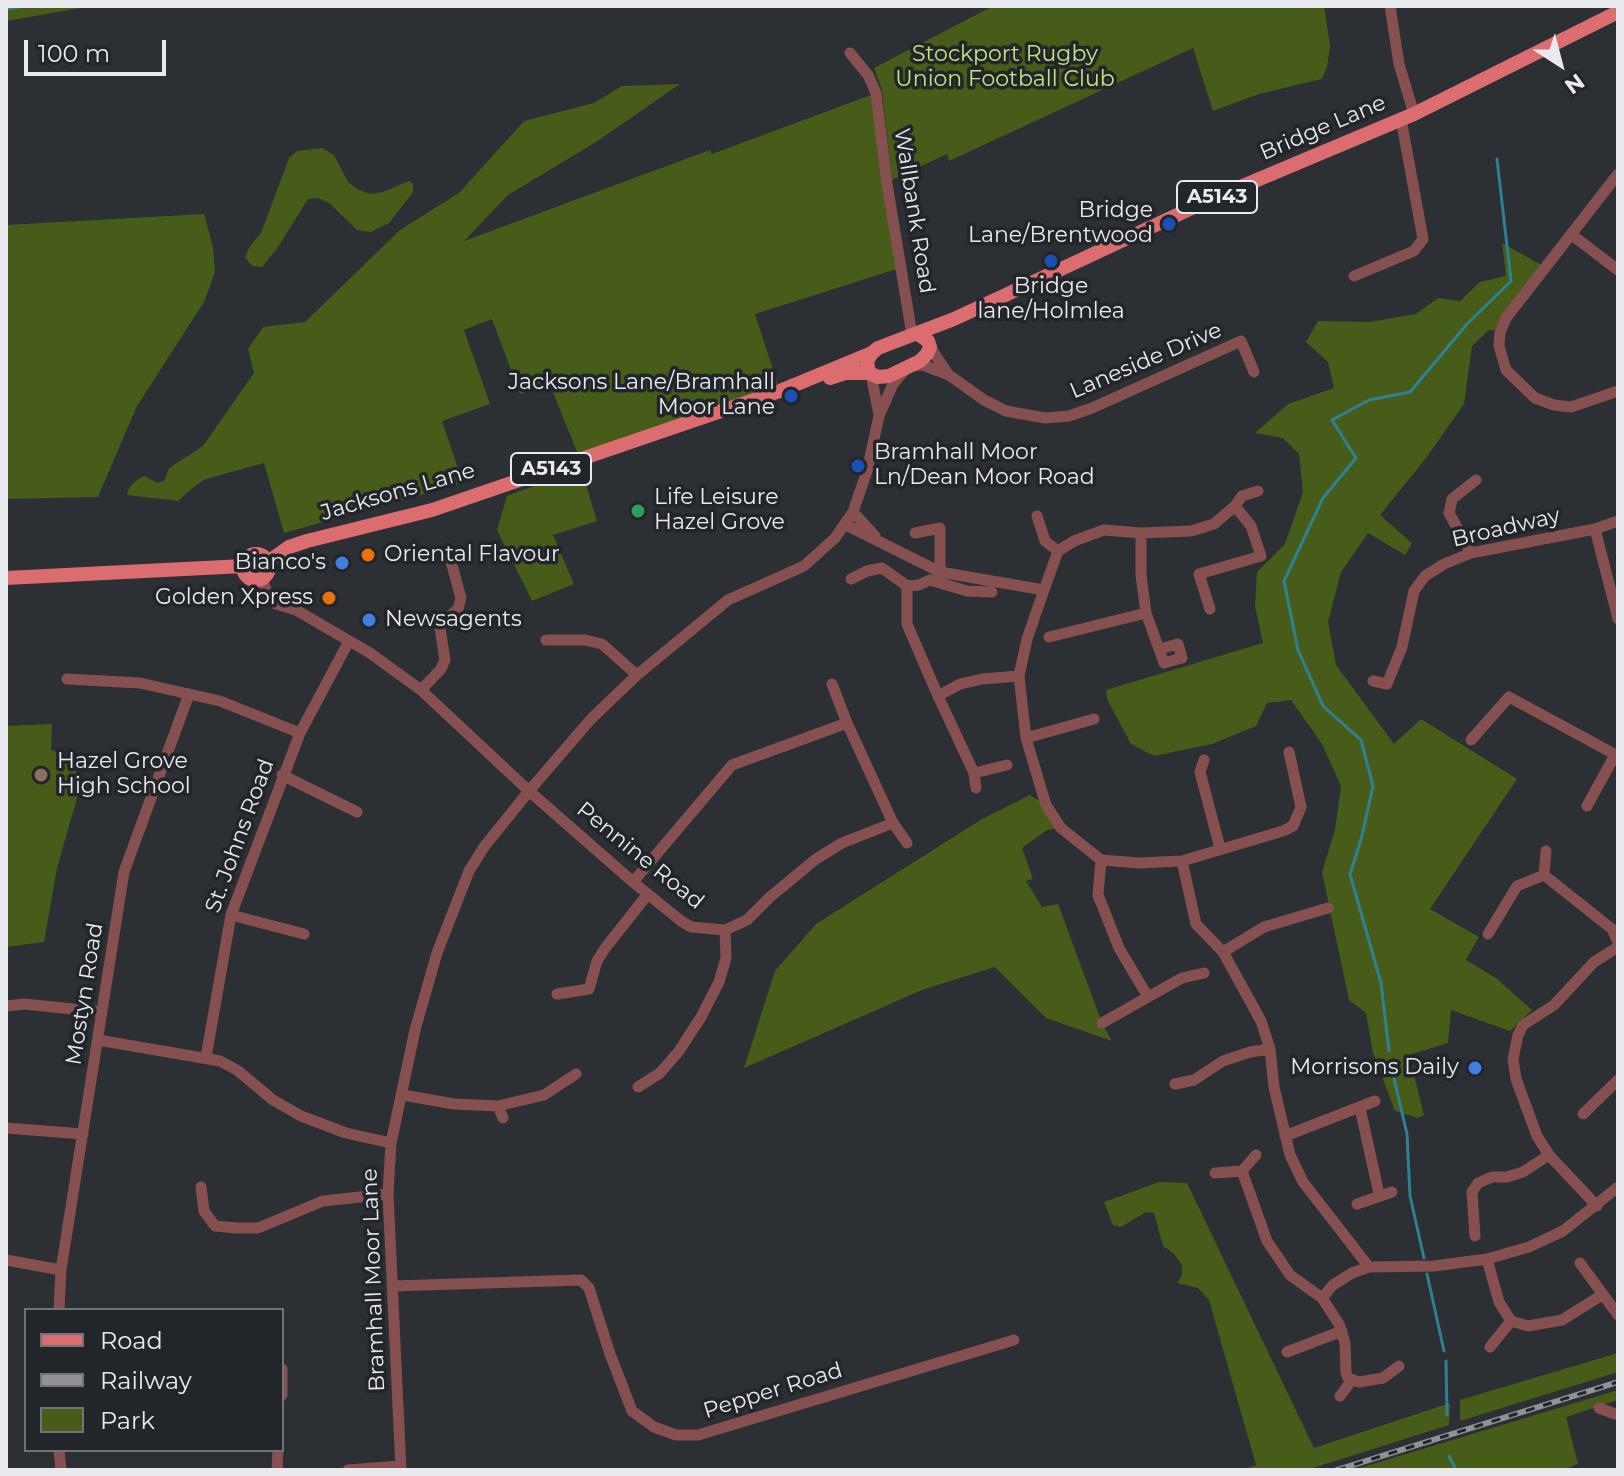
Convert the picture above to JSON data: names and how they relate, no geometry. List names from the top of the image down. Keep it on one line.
{"streets":{"main road":["Bridge Lane","A5143","Jacksons Lane"],"street":["Wallbank Road","Laneside Drive","Broadway","St. Johns Road","Pennine Road","Mostyn Road","Bramhall Moor Lane","Pepper Road"]},"crossings":[["Bridge Lane","Wallbank Road"],["Bridge Lane","Laneside Drive"],["Bridge Lane","Jacksons Lane"],["Wallbank Road","Laneside Drive"],["Laneside Drive","Jacksons Lane"],["Laneside Drive","Bramhall Moor Lane"],["Jacksons Lane","Pennine Road"],["Jacksons Lane","Bramhall Moor Lane"],["St. Johns Road","Pennine Road"],["Pennine Road","Bramhall Moor Lane"],["Bramhall Moor Lane","Pepper Road"]],"parks":["Stockport Rugby Union Football Club"],"places":["Bridge Lane/Brentwood","Bridge lane/Holmlea","Jacksons Lane/Bramhall Moor Lane","Bramhall Moor Ln/Dean Moor Road","Life Leisure Hazel Grove","Oriental Flavour","Bianco's","Golden Xpress","Newsagents","Hazel Grove High School","Morrisons Daily"],"legend":["Road","Railway","Park"],"scale_bar":"100 m","north":"bottom right"}
